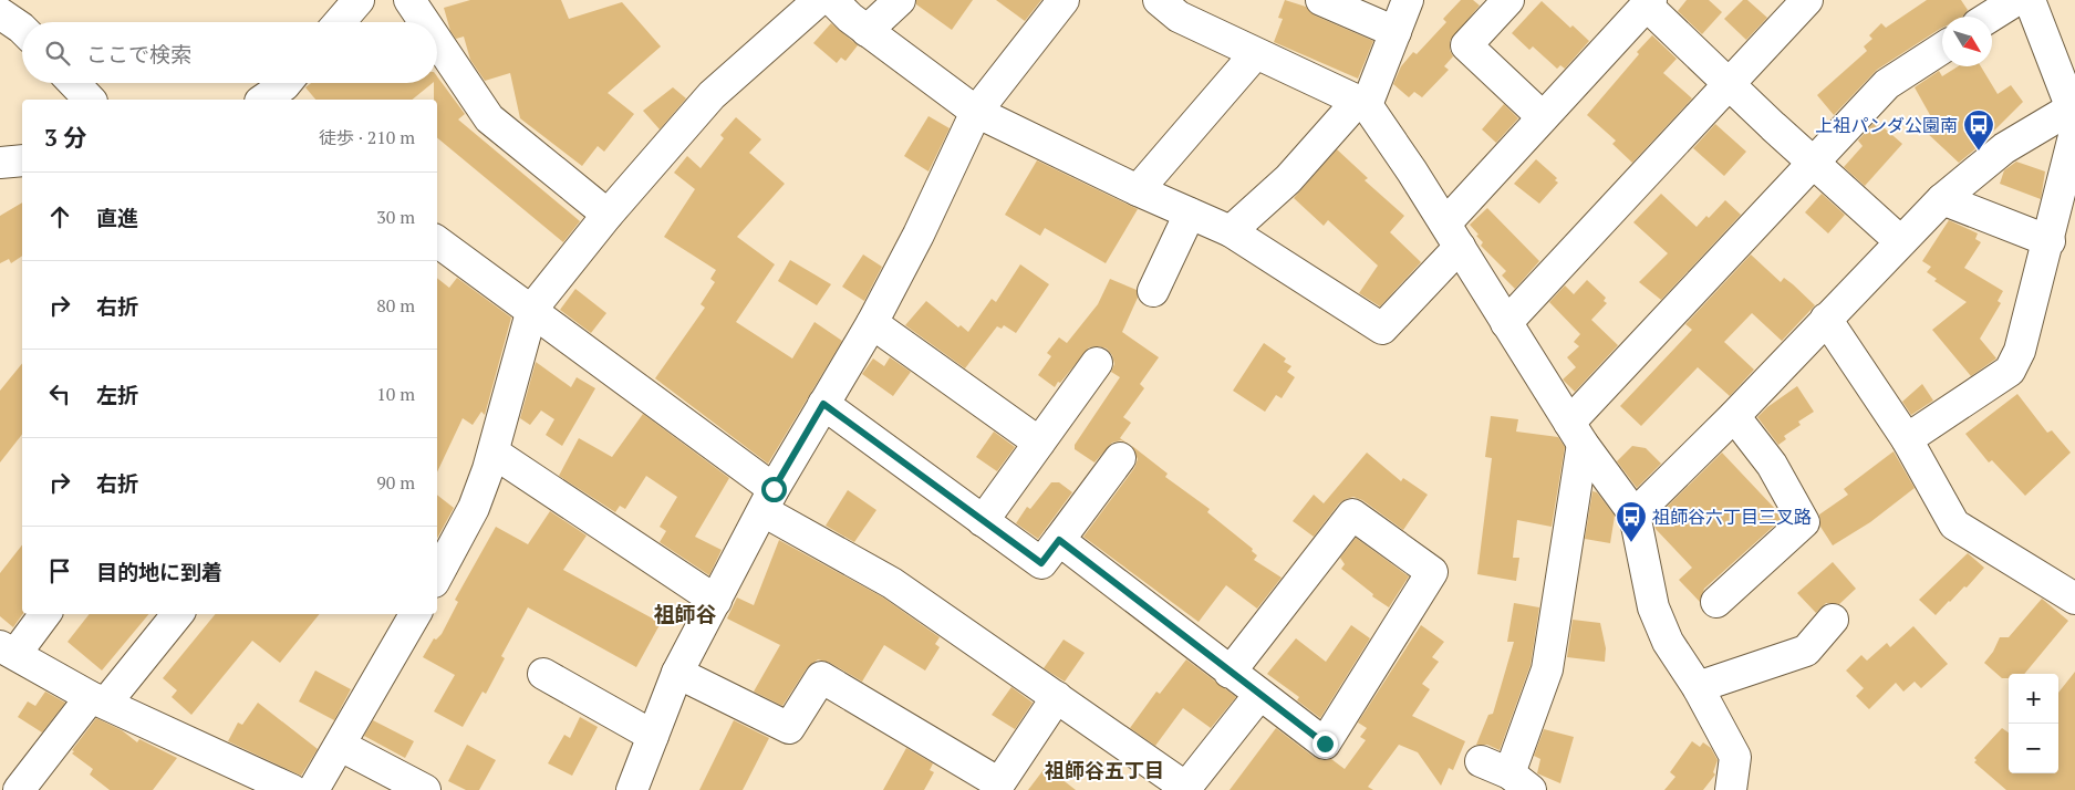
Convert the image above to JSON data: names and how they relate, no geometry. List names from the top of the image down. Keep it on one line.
{"districts":["祖師谷","祖師谷五丁目"],"places":{"bus stop":["上祖パンダ公園南","祖師谷六丁目三叉路"]},"north":"bottom right","page":{"search":"ここで検索","heading":["3 分","徒歩 · 210 m"],"list":[["直進","30 m"],["右折","80 m"],["左折","10 m"],["右折","90 m"],"目的地に到着"],"map_buttons":["+","−"]}}
